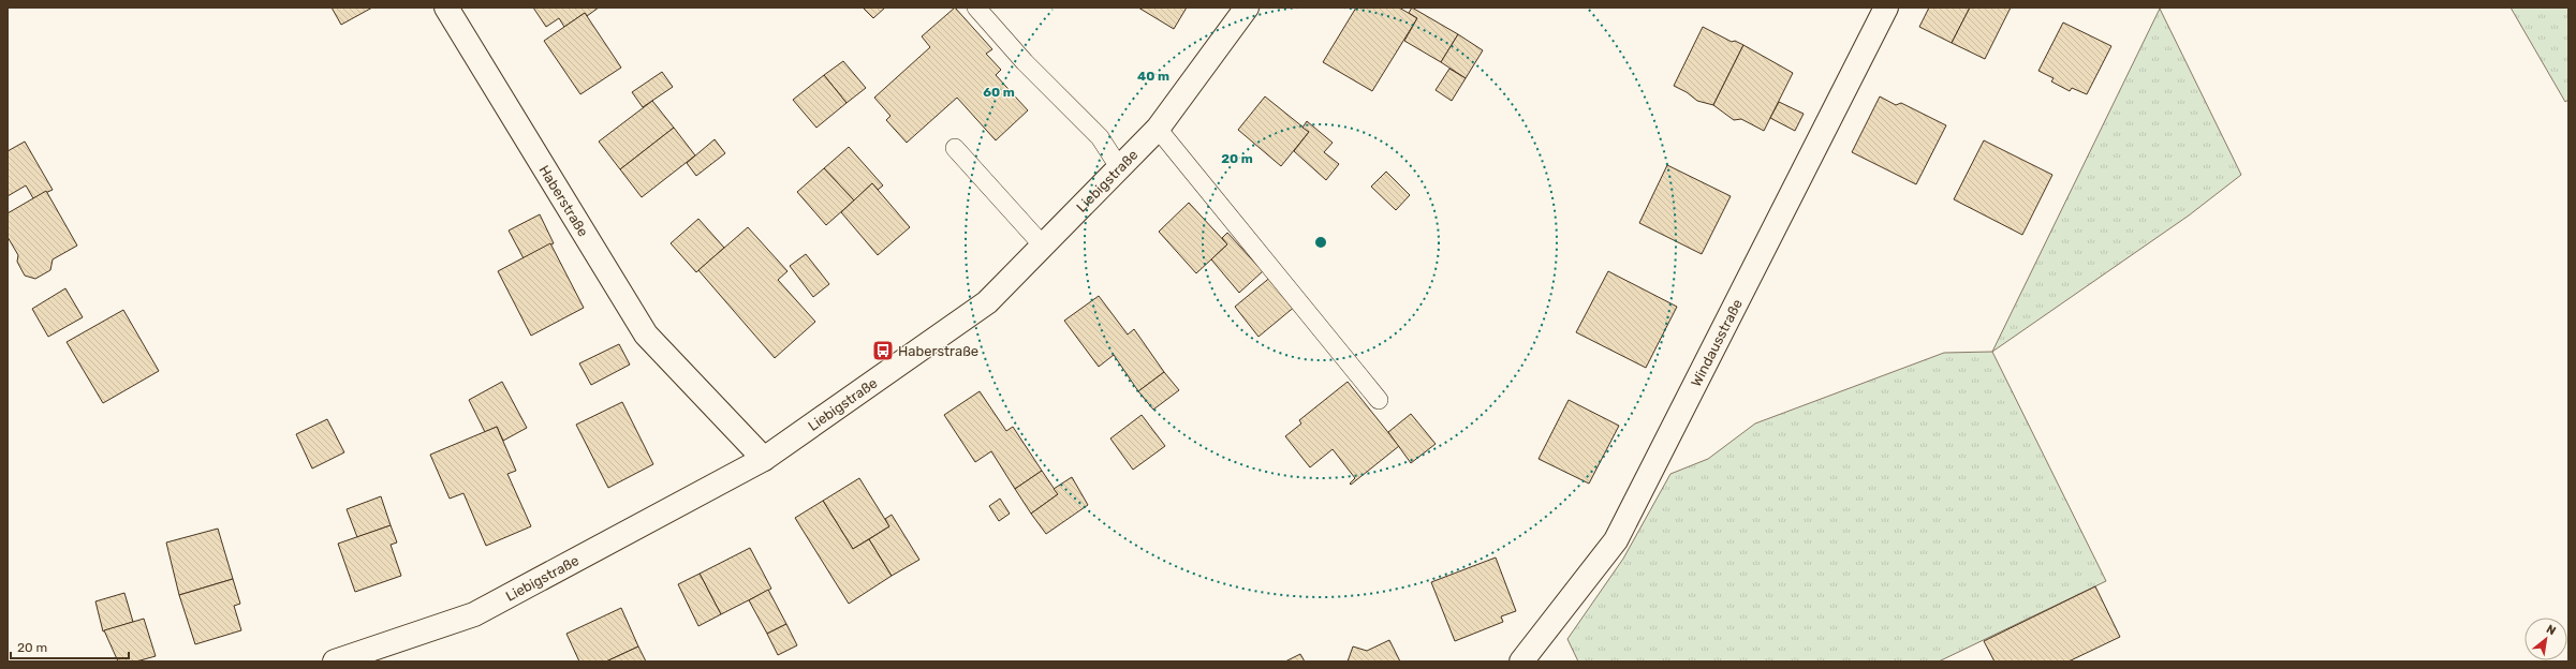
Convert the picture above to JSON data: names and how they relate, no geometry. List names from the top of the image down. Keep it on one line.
{"streets":{"street":["Liebigstraße","Haberstraße","Windausstraße"]},"crossings":[["Liebigstraße","Haberstraße"]],"places":{"bus stop":["Haberstraße"]},"scale_bar":"20 m","north":"top right","rings":["40 m","60 m","20 m"]}
